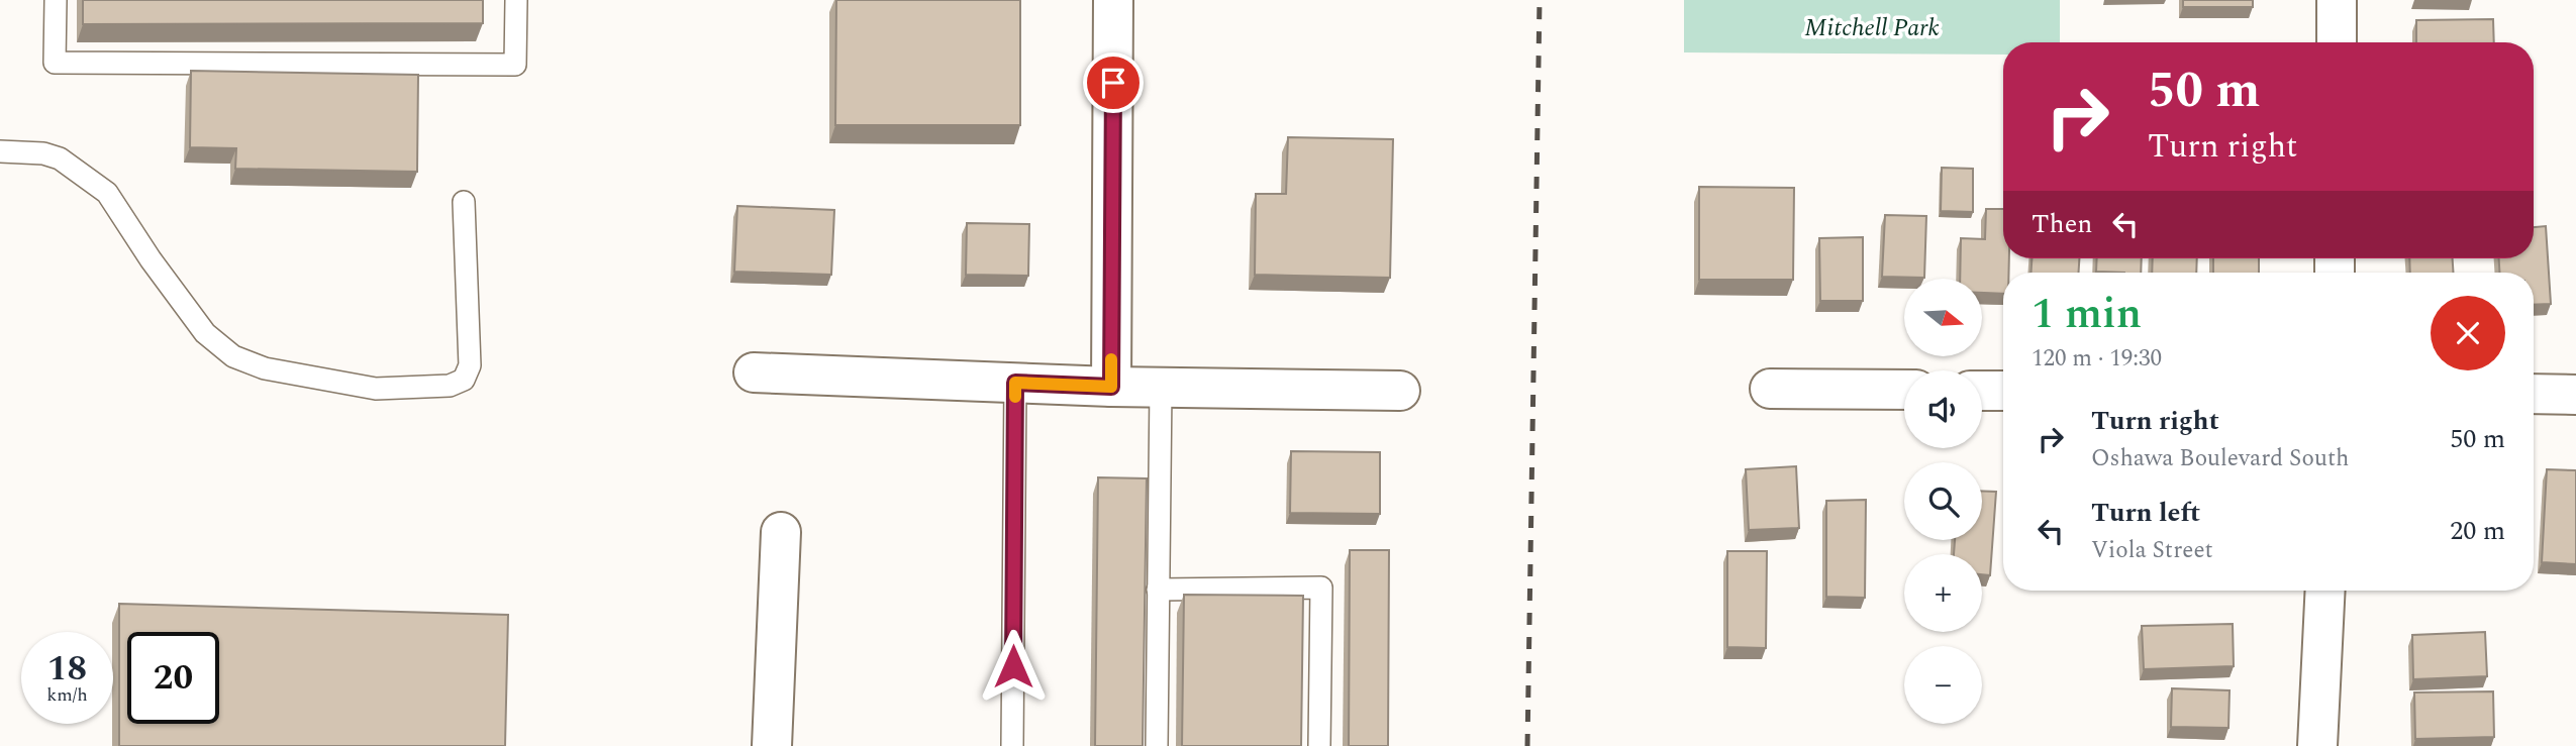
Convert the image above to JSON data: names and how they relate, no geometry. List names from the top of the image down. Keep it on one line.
{"parks":["Mitchell Park"],"north":"right","page":{"turn":["50 m","Turn right"],"then":"Then","heading":["1 min","120 m · 19:30"],"map_buttons":["+","−"],"list":[{"name":"Turn right","note":"Oshawa Boulevard South","value":"50 m"},{"name":"Turn left","note":"Viola Street","value":"20 m"}],"speed":"18 km/h","limit":"20"}}
